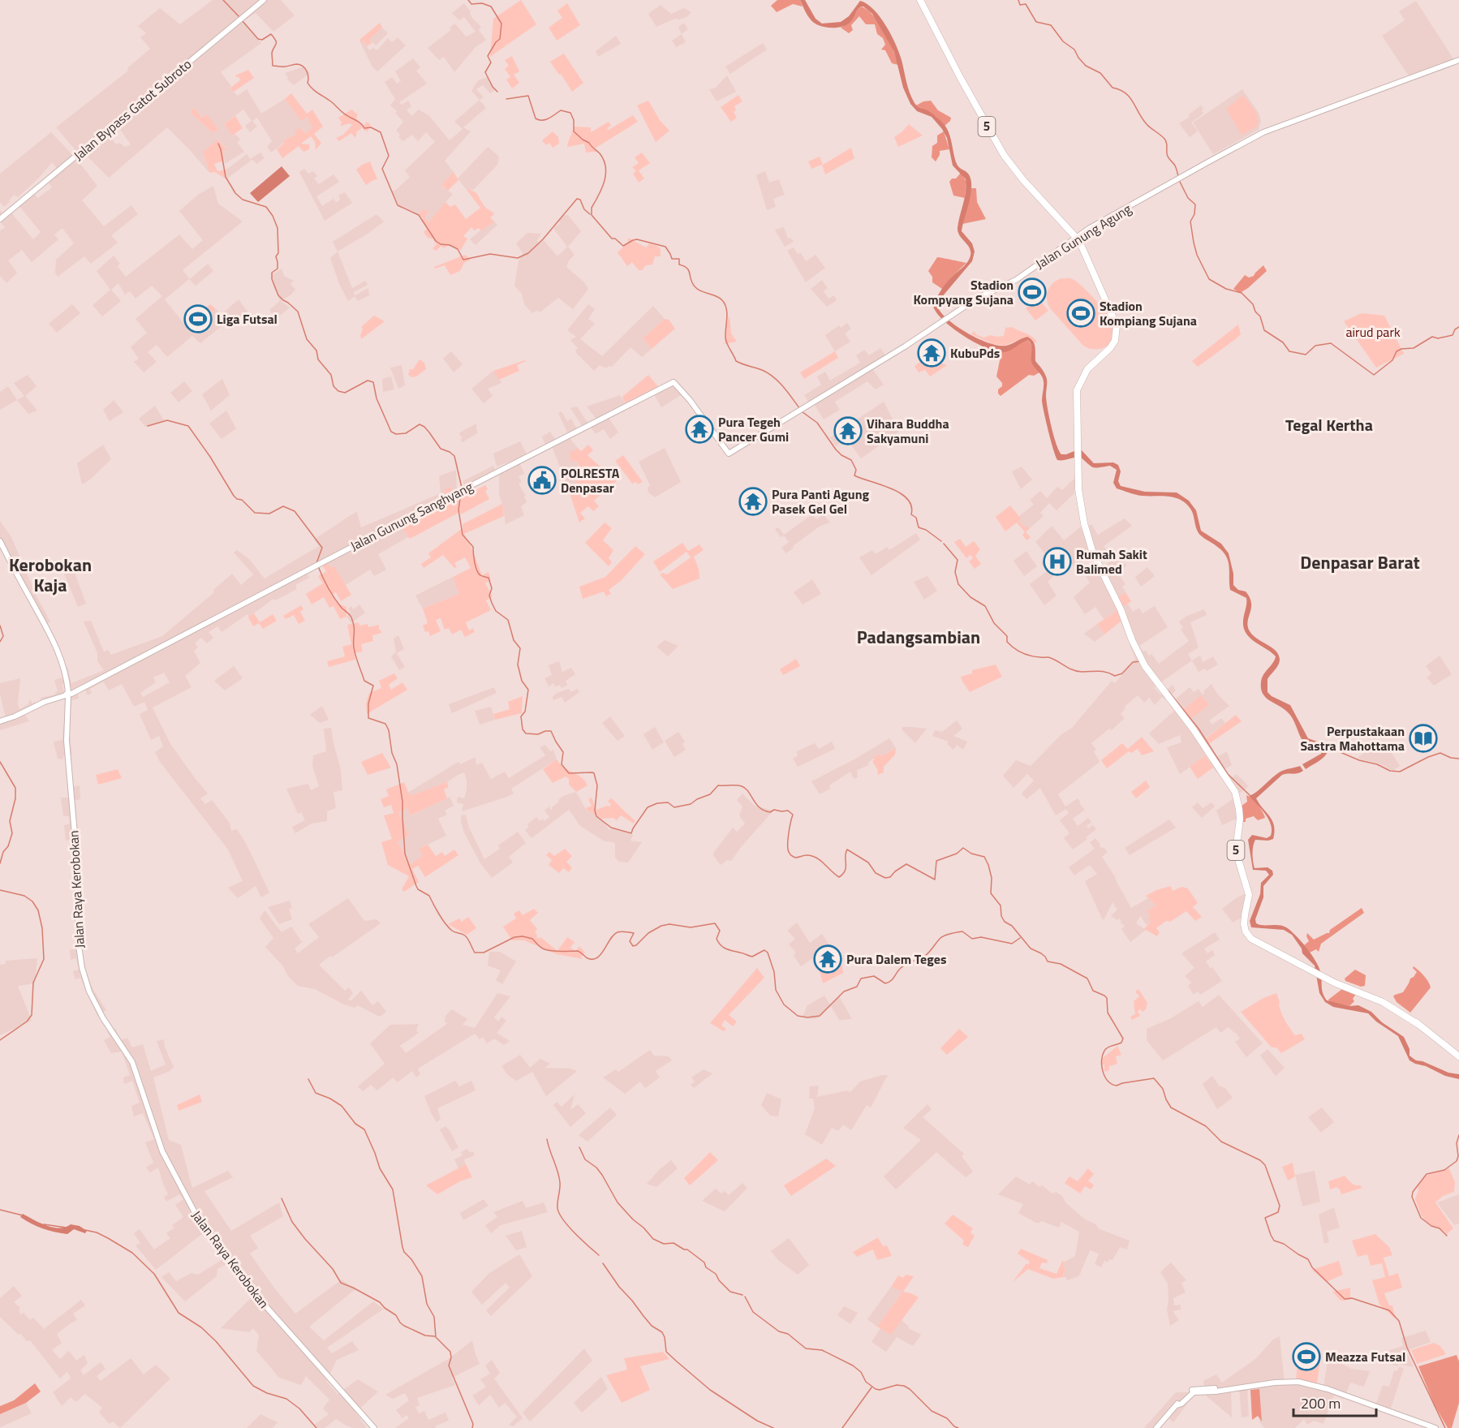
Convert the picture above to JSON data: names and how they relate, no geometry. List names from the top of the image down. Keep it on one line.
{"streets":{"highway":["5"],"main road":["Jalan Bypass Gatot Subroto","Jalan Gunung Agung","Jalan Gunung Sanghyang","Jalan Raya Kerobokan"]},"crossings":[["5","Jalan Gunung Agung"],["Jalan Gunung Agung","Jalan Gunung Sanghyang"],["Jalan Gunung Sanghyang","Jalan Raya Kerobokan"]],"districts":["Tegal Kertha","Denpasar Barat","Kerobokan Kaja","Padangsambian"],"parks":["airud park"],"places":{"sports":["Stadion Kompyang Sujana","Stadion Kompiang Sujana","Liga Futsal","Meazza Futsal"],"temple":["KubuPds","Pura Tegeh Pancer Gumi","Vihara Buddha Sakyamuni","Pura Panti Agung Pasek Gel Gel","Pura Dalem Teges"],"public building":["POLRESTA Denpasar"],"hospital":["Rumah Sakit Balimed"],"library":["Perpustakaan Sastra Mahottama"]},"scale_bar":"200 m"}
